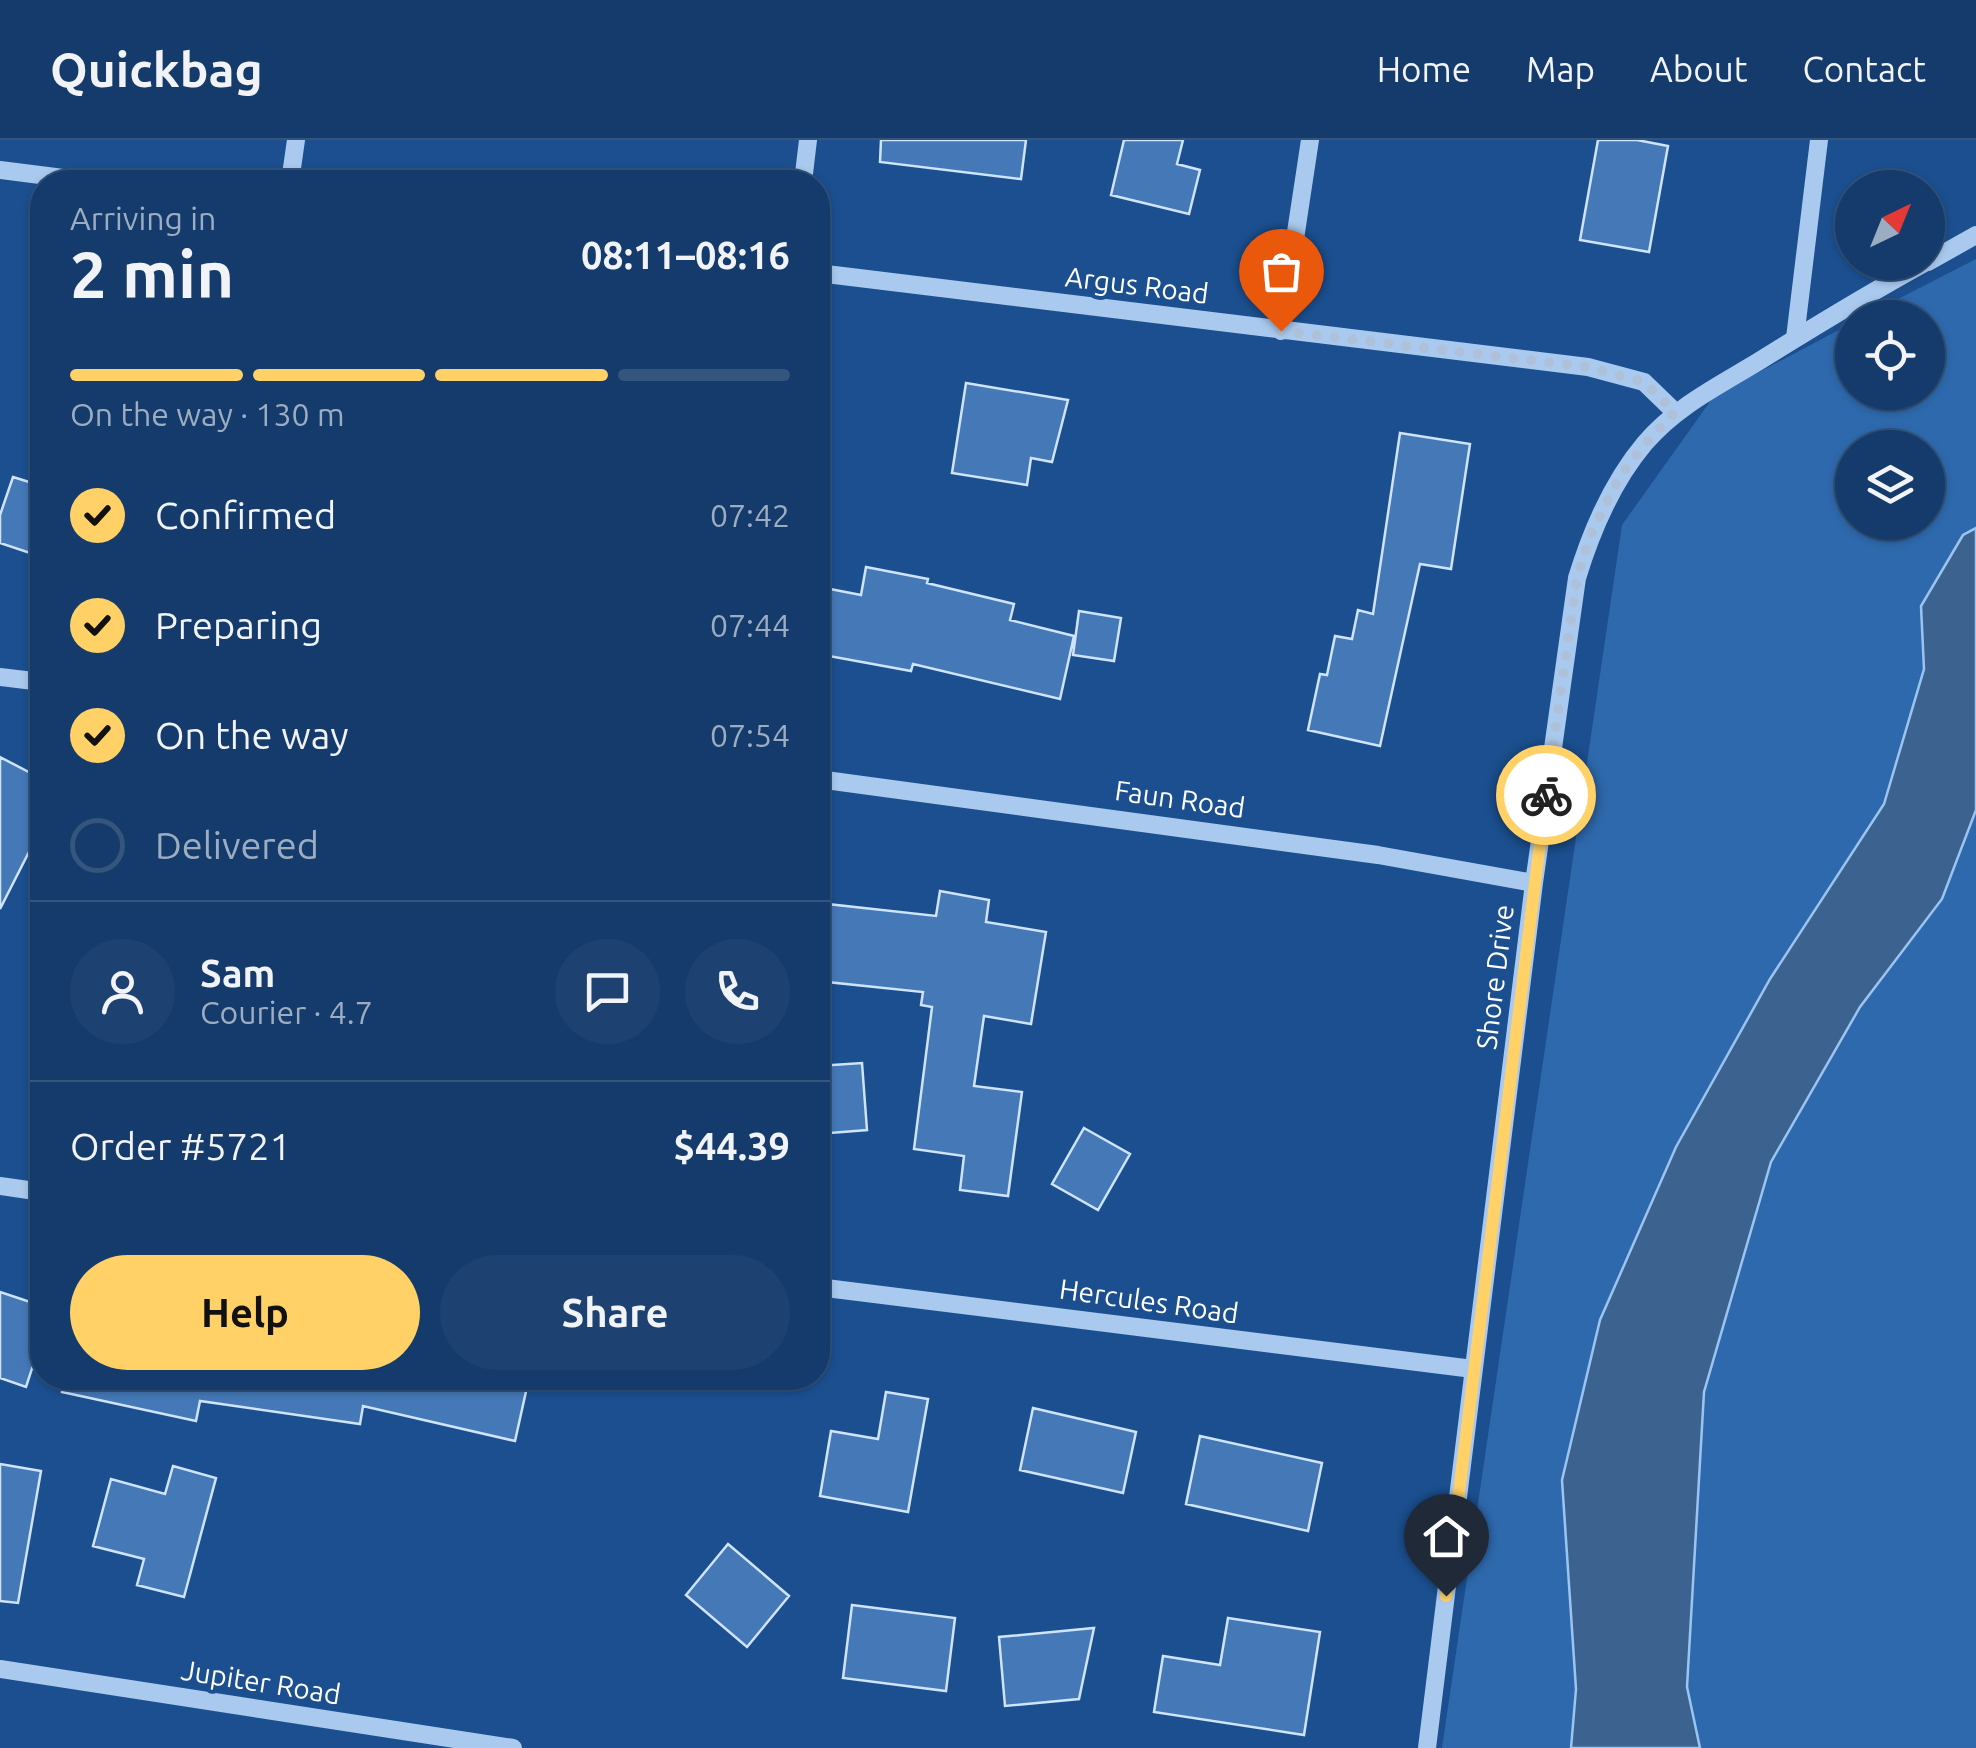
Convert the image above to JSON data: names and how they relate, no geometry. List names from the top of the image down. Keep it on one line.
{"streets":{"street":["Argus Road","Faun Road","Shore Drive","Hercules Road","Jupiter Road"]},"crossings":[["Argus Road","Shore Drive"],["Faun Road","Shore Drive"],["Shore Drive","Hercules Road"]],"north":"top right","page":{"header":"Quickbag","nav":["Home","Map","About","Contact"],"heading":["2 min","Arriving in","08:11–08:16"],"panel":["Sam","Courier · 4.7","Order #5721","$44.39"],"bar":"On the way · 130 m","list":[["Confirmed","07:42"],["Preparing","07:44"],["On the way","07:54"],"Delivered"],"buttons":["Help","Share"]}}
